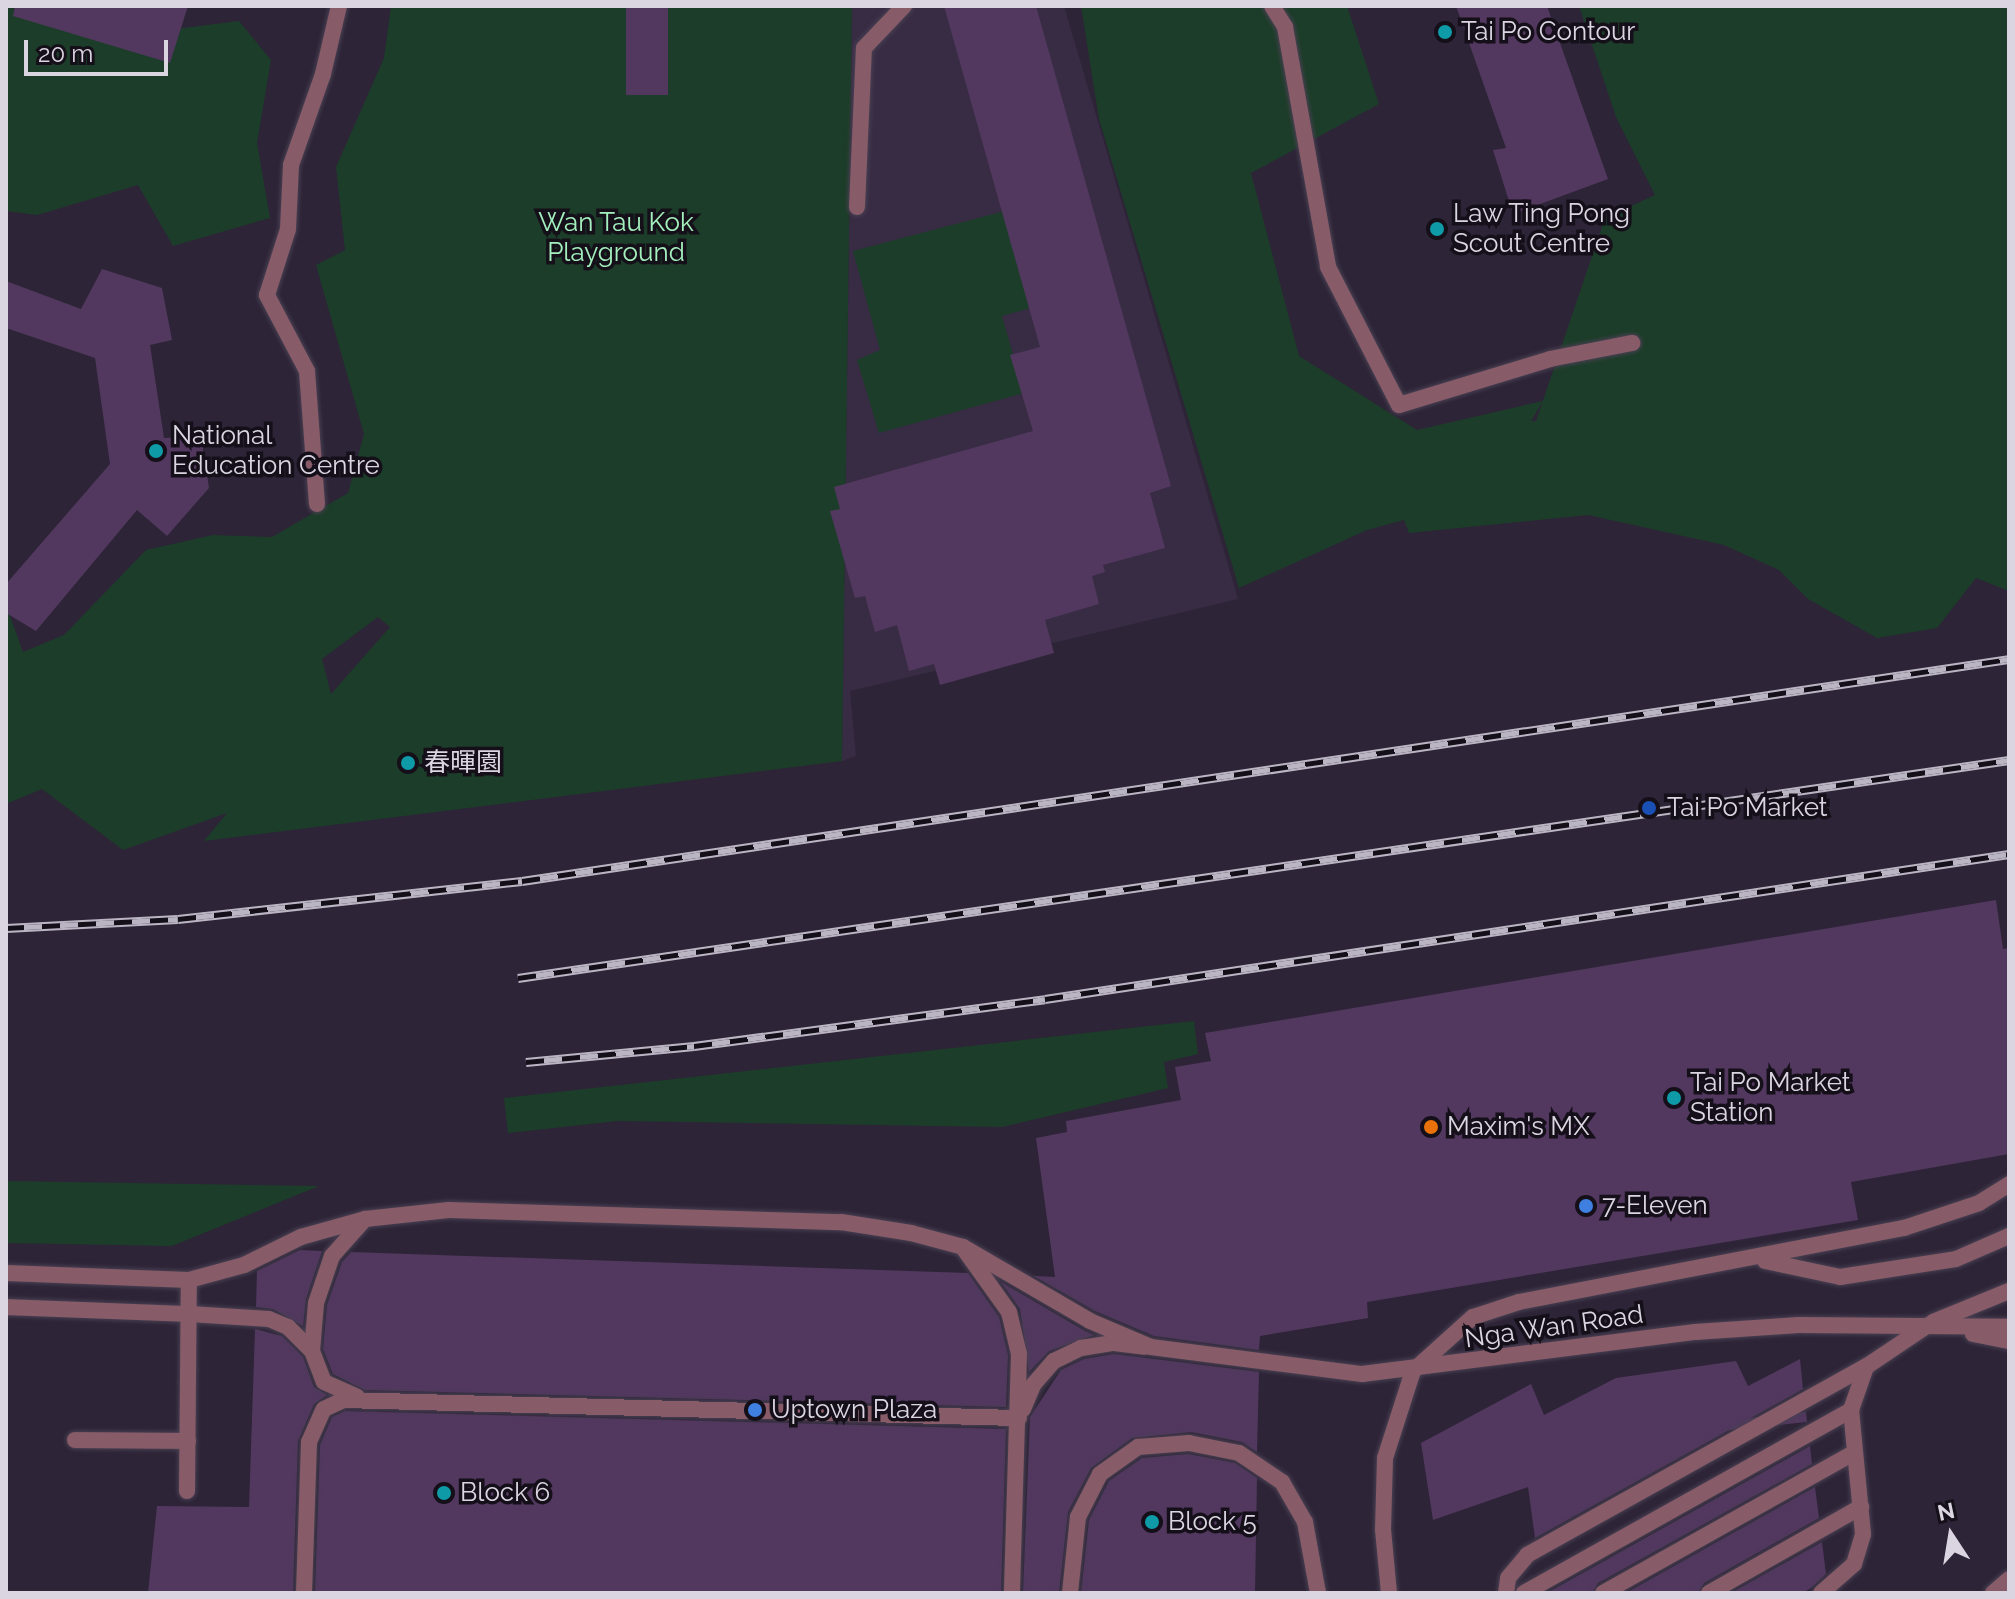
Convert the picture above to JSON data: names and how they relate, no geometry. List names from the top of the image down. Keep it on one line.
{"streets":{"street":["Nga Wan Road"]},"parks":["Wan Tau Kok Playground"],"places":["Tai Po Contour","Law Ting Pong Scout Centre","National Education Centre","春暉園","Tai Po Market","Tai Po Market Station","Maxim's MX","7-Eleven","Uptown Plaza","Block 6","Block 5"],"scale_bar":"20 m","north":"top"}
